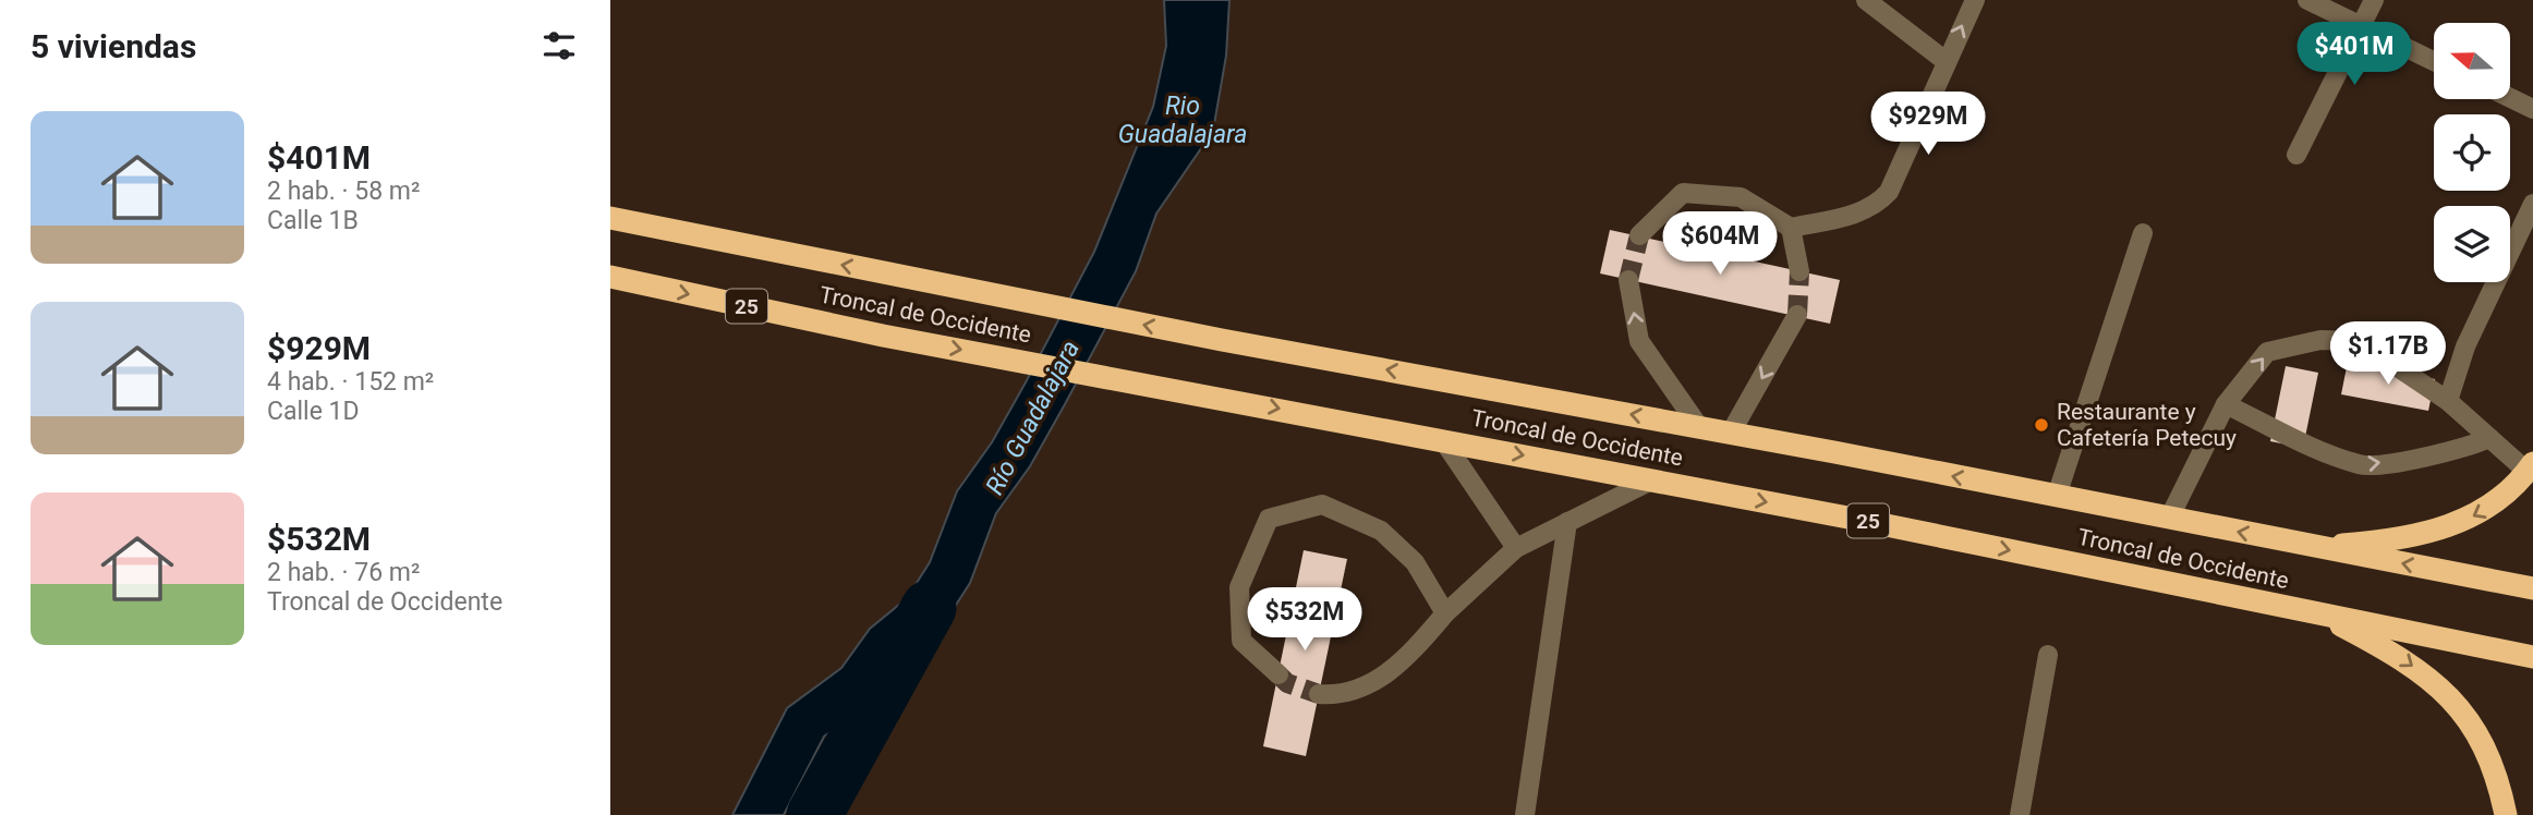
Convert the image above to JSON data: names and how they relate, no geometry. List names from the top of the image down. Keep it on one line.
{"streets":{"highway":["25","Troncal de Occidente"]},"water":["Rio Guadalajara","Río Guadalajara"],"places":["Restaurante y Cafetería Petecuy"],"north":"left","page":{"heading":"5 viviendas","price":["$401M","$929M","$604M","$1.17B","$532M"],"list":[{"name":"$401M","note":"2 hab. · 58 m² · Calle 1B"},{"name":"$929M","note":"4 hab. · 152 m² · Calle 1D"},{"name":"$532M","note":"2 hab. · 76 m² · Troncal de Occidente"}]}}
